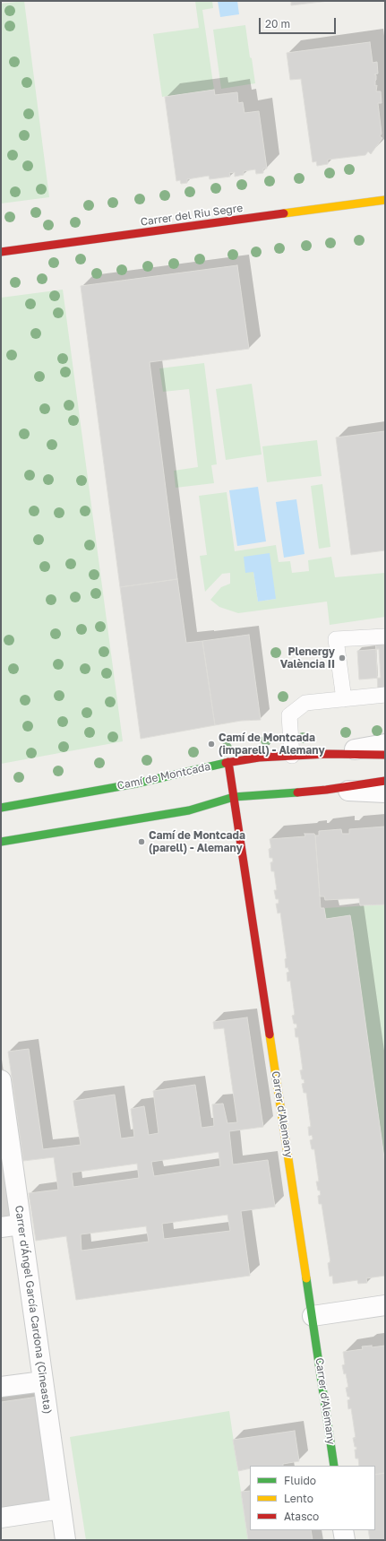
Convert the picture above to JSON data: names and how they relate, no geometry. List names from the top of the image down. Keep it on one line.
{"streets":{"street":["Carrer del Riu Segre","Camí de Montcada","Carrer d'Alemany","Carrer d'Ángel García Cardona (Cineasta)"]},"crossings":[["Camí de Montcada","Carrer d'Alemany"]],"places":["Plenergy València II","Camí de Montcada (imparell) - Alemany","Camí de Montcada (parell) - Alemany"],"legend":["Fluido","Lento","Atasco"],"scale_bar":"20 m"}
